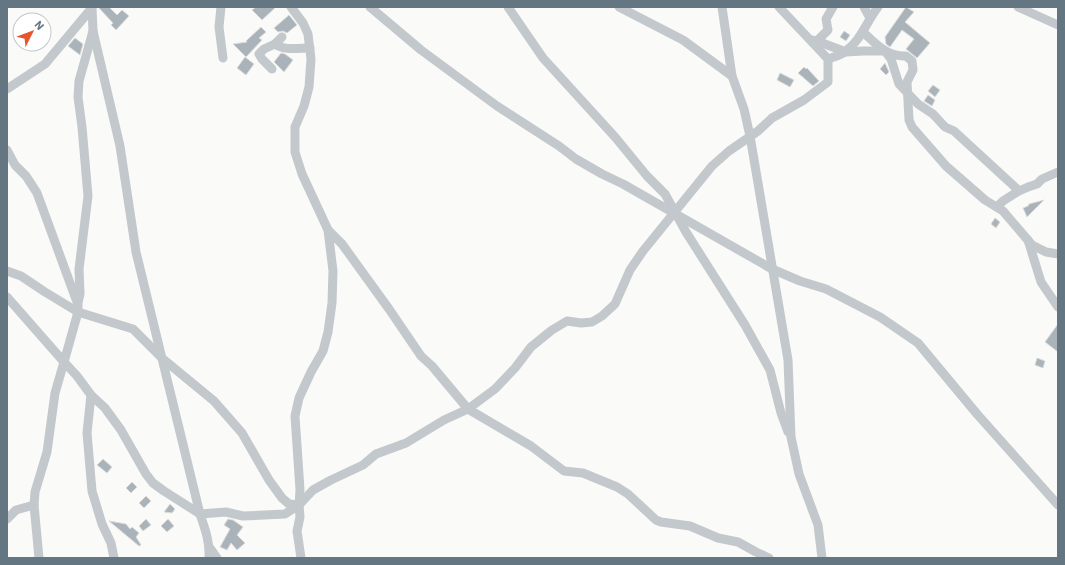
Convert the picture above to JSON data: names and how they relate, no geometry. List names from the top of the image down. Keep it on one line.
{"north":"top right"}
